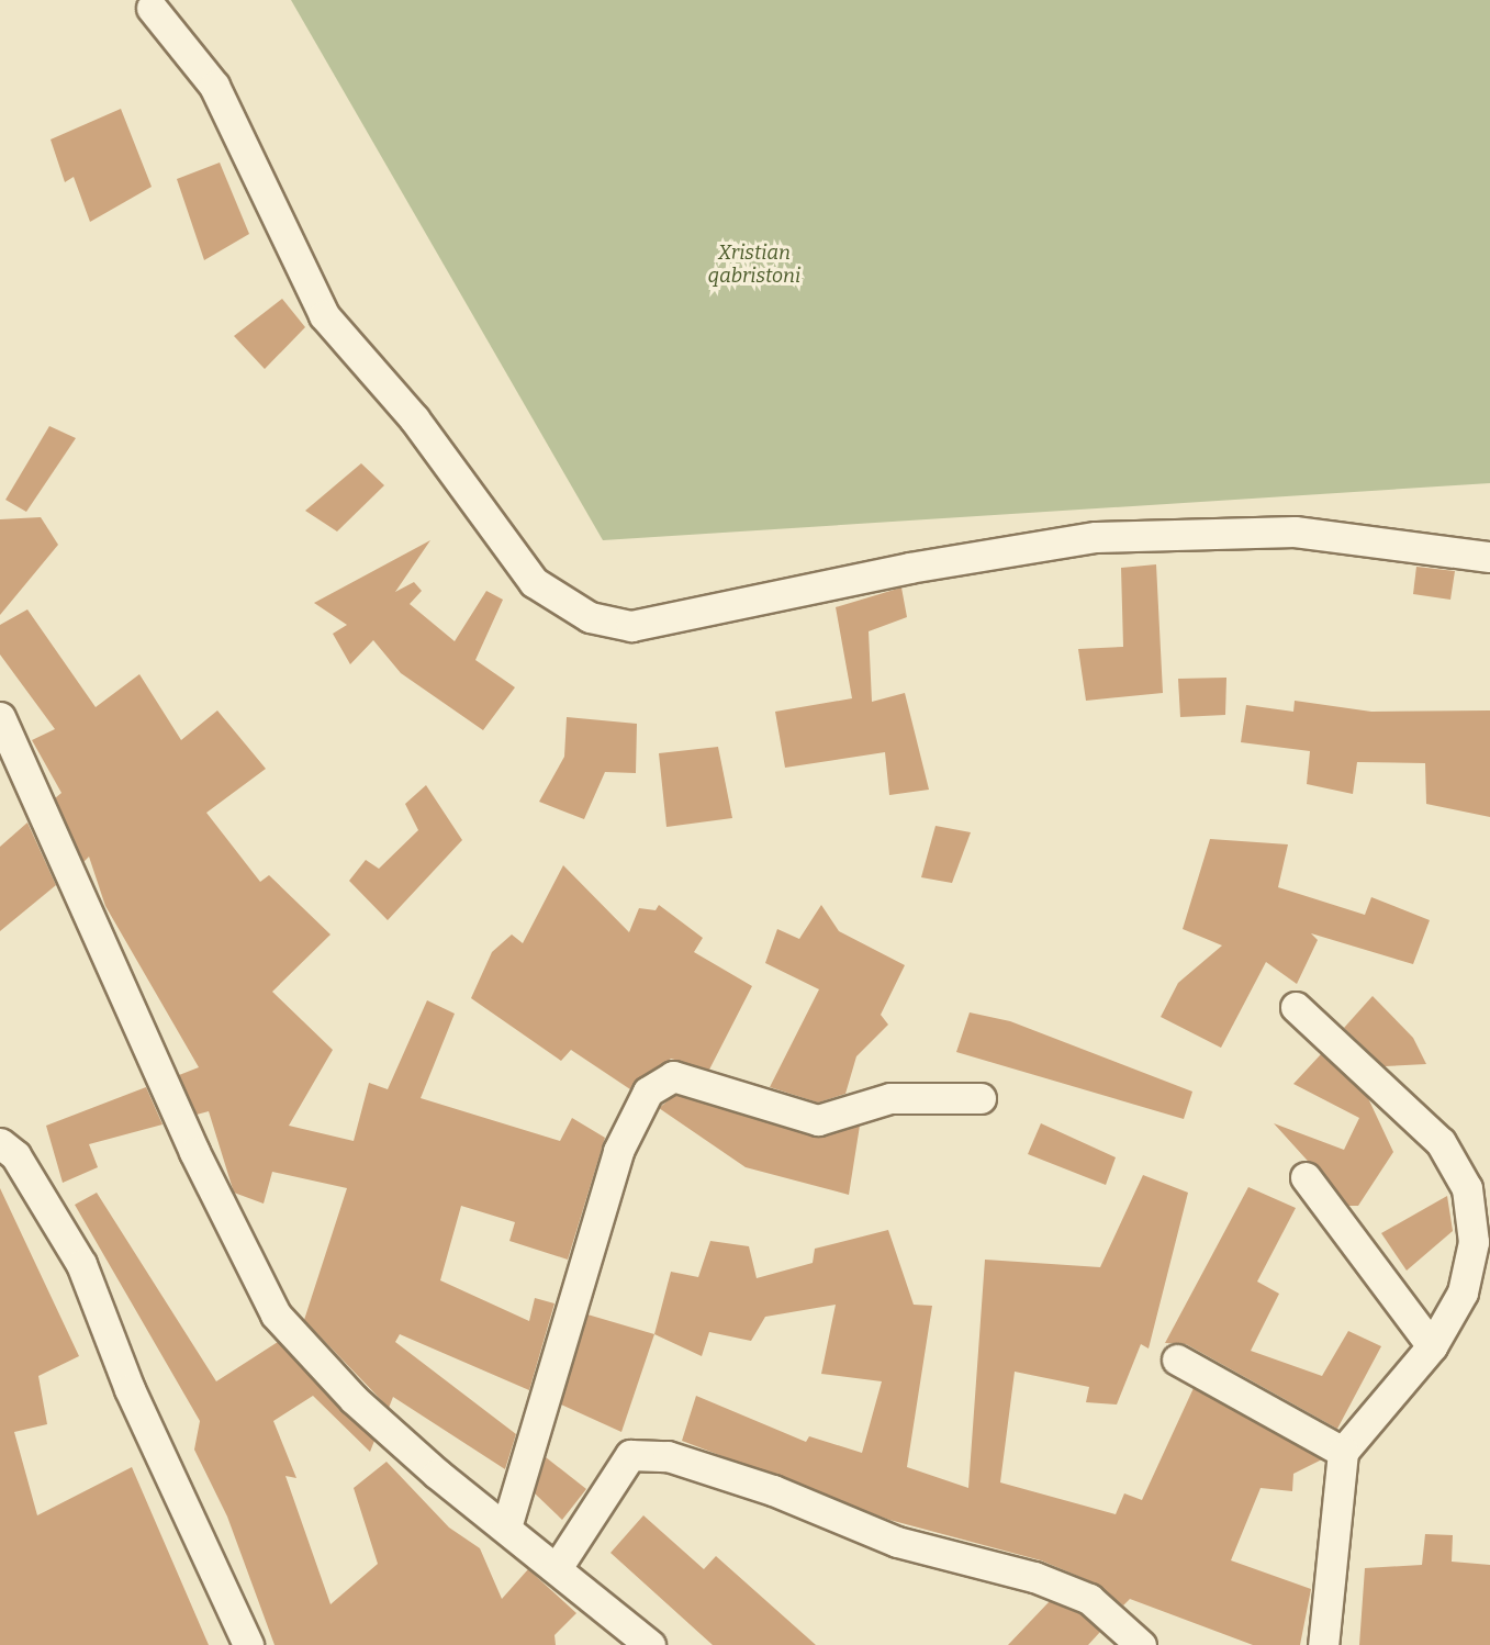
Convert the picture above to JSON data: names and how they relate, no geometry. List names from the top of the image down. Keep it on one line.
{"parks":["Xristian qabristoni"]}
